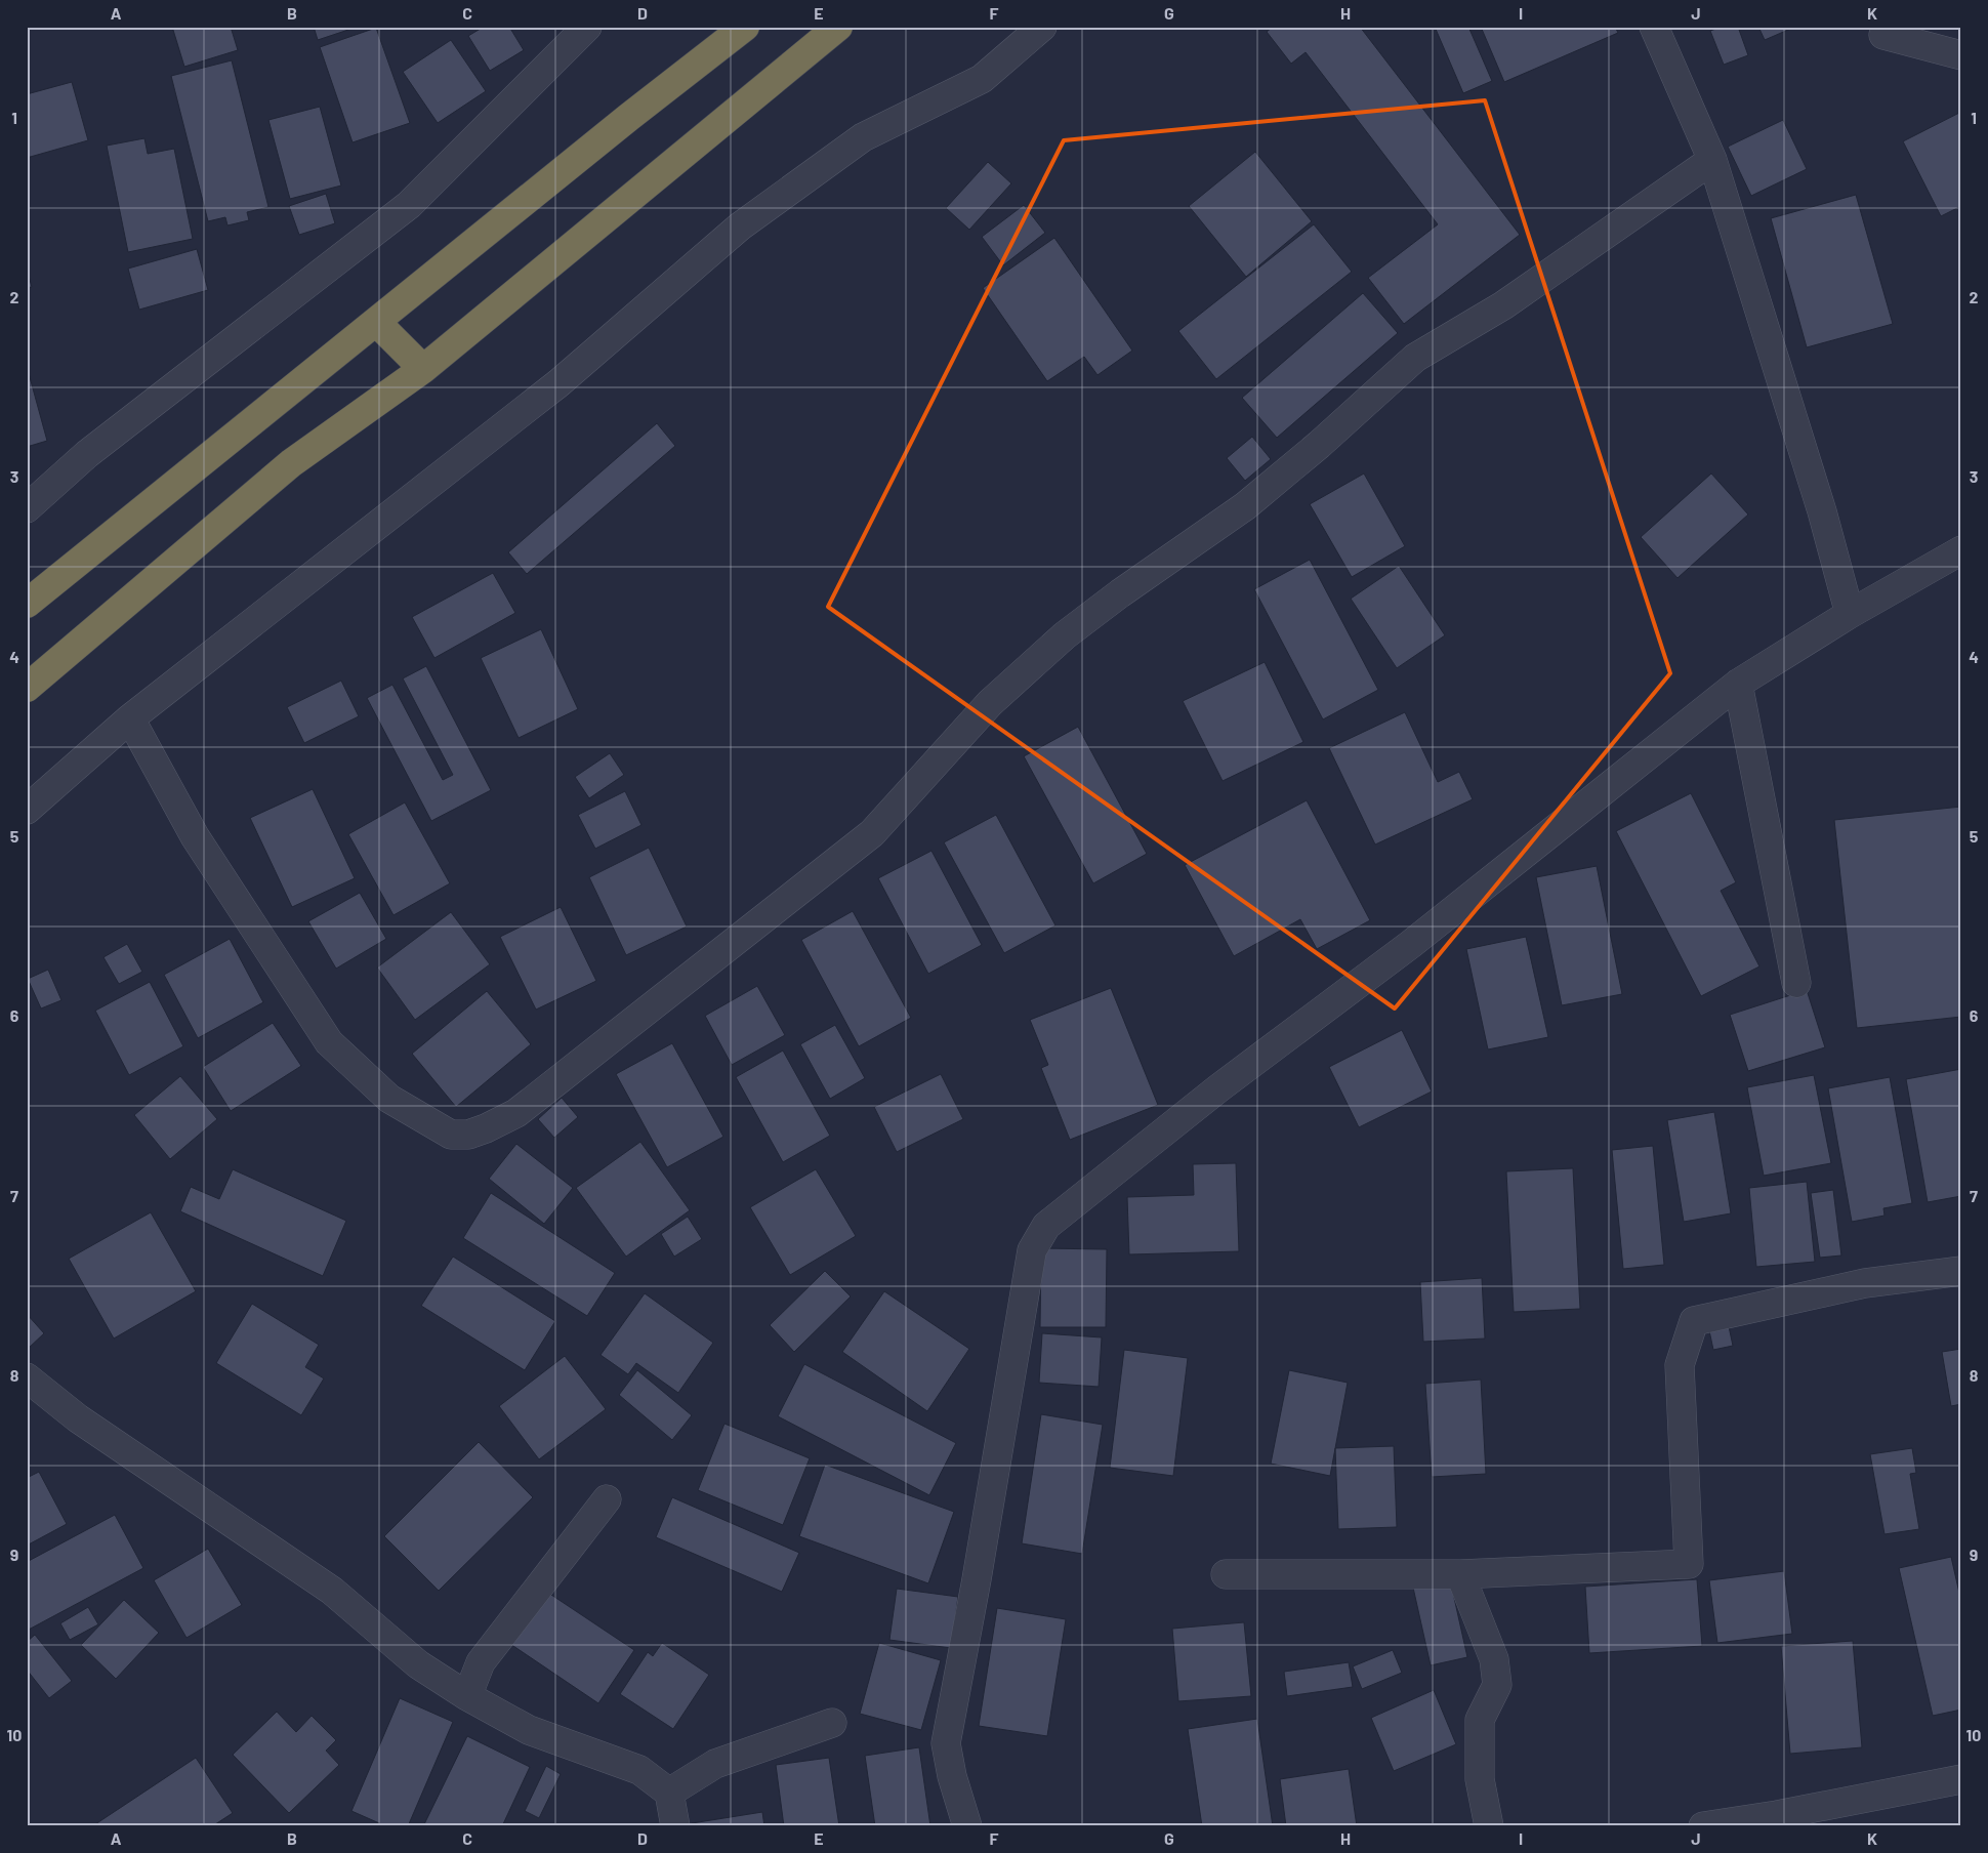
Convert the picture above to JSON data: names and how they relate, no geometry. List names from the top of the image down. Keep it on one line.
{"grid":{"columns":["A","B","C","D","E","F","G","H","I","J","K"],"rows":["1","2","3","4","5","6","7","8","9","10"]}}
